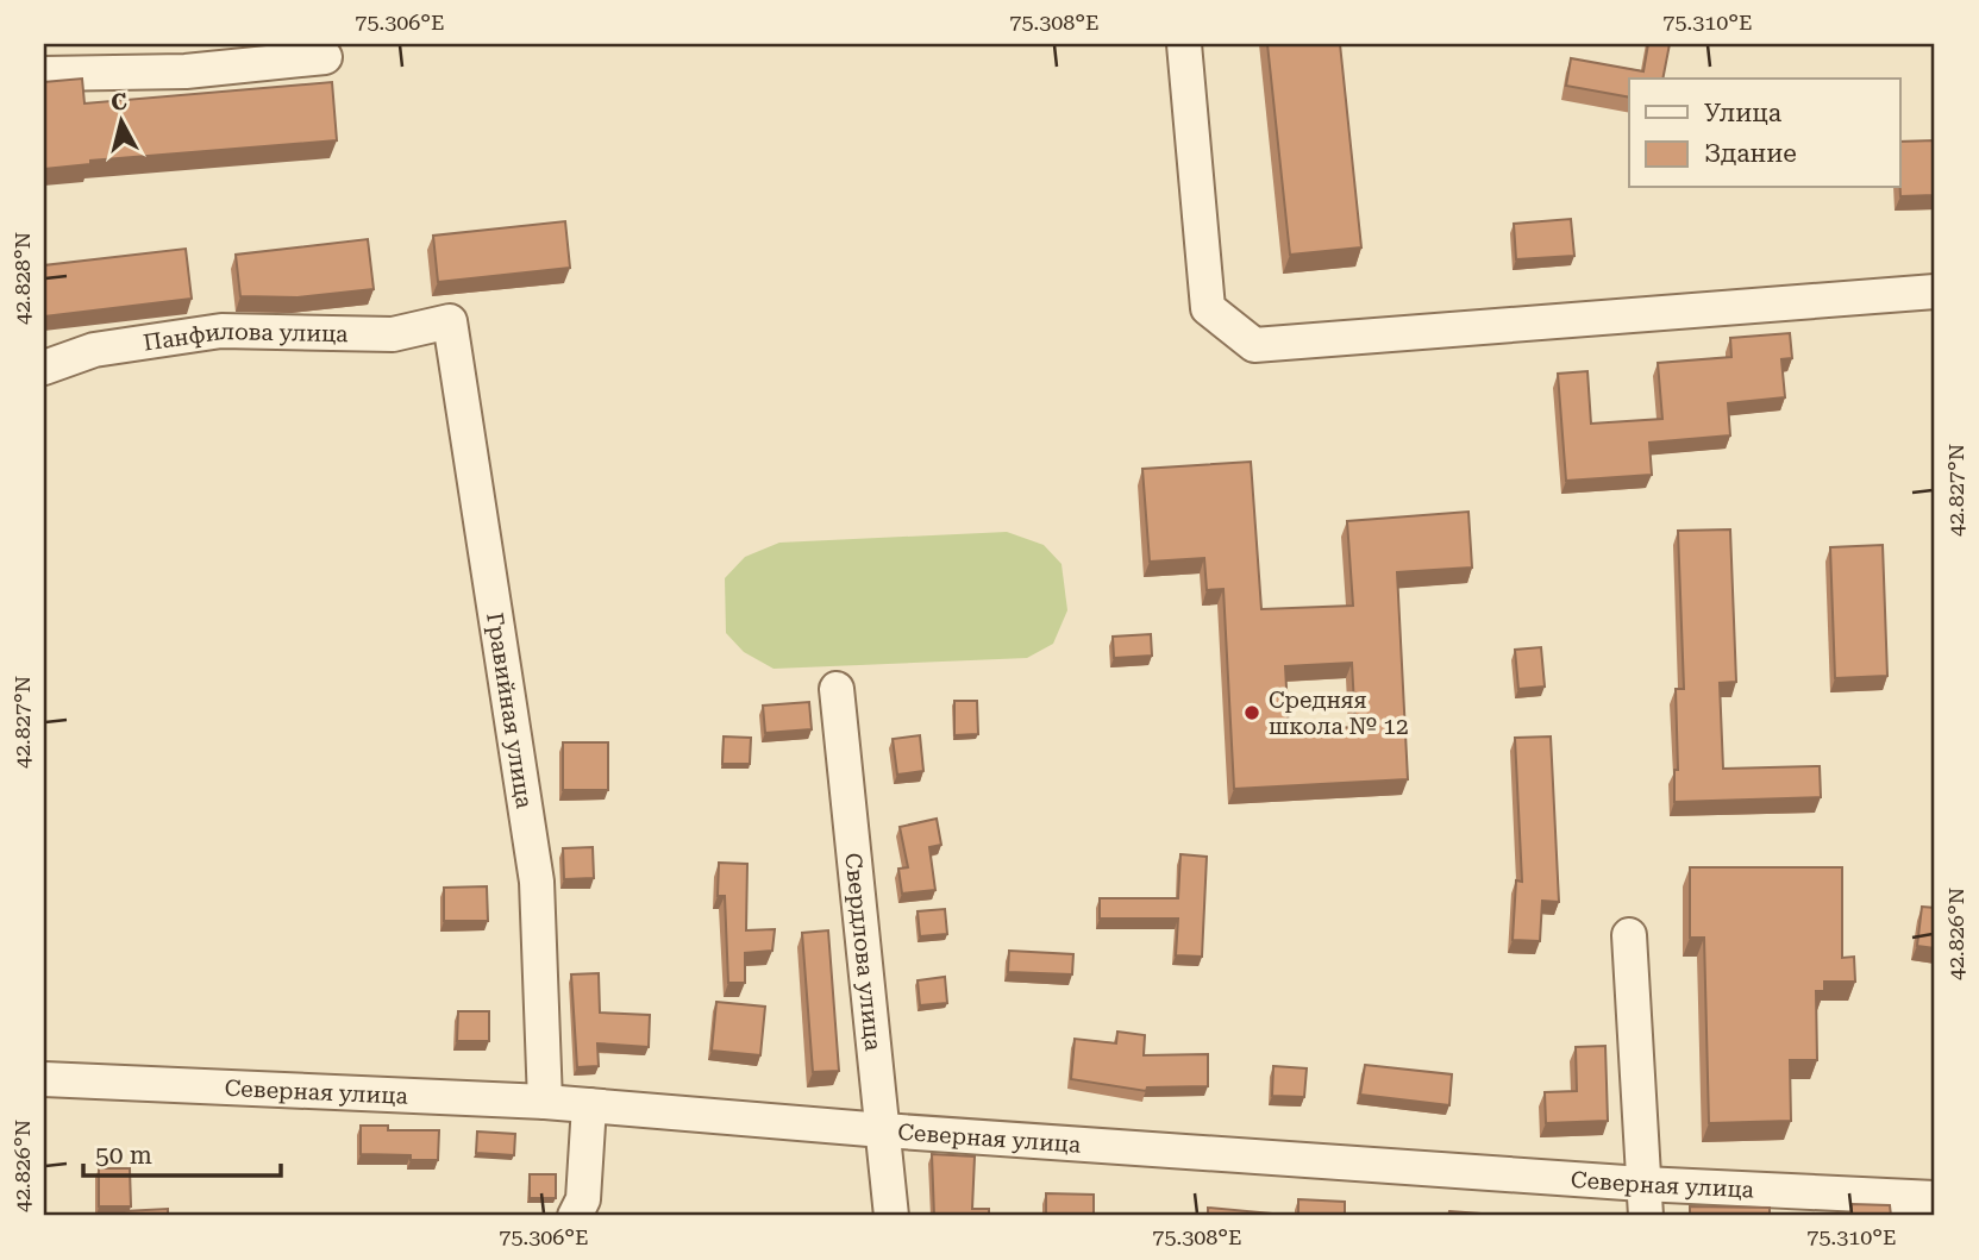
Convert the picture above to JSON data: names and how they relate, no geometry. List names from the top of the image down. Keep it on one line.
{"streets":{"street":["Панфилова улица","Гравийная улица","Свердлова улица","Северная улица"]},"crossings":[["Панфилова улица","Гравийная улица"],["Гравийная улица","Северная улица"],["Свердлова улица","Северная улица"]],"places":["Средняя школа № 12"],"legend":["Улица","Здание"],"scale_bar":"50 m","north":"top","coordinates":["75.306°E","75.308°E","75.310°E","42.828°N","42.827°N","42.826°N"]}
